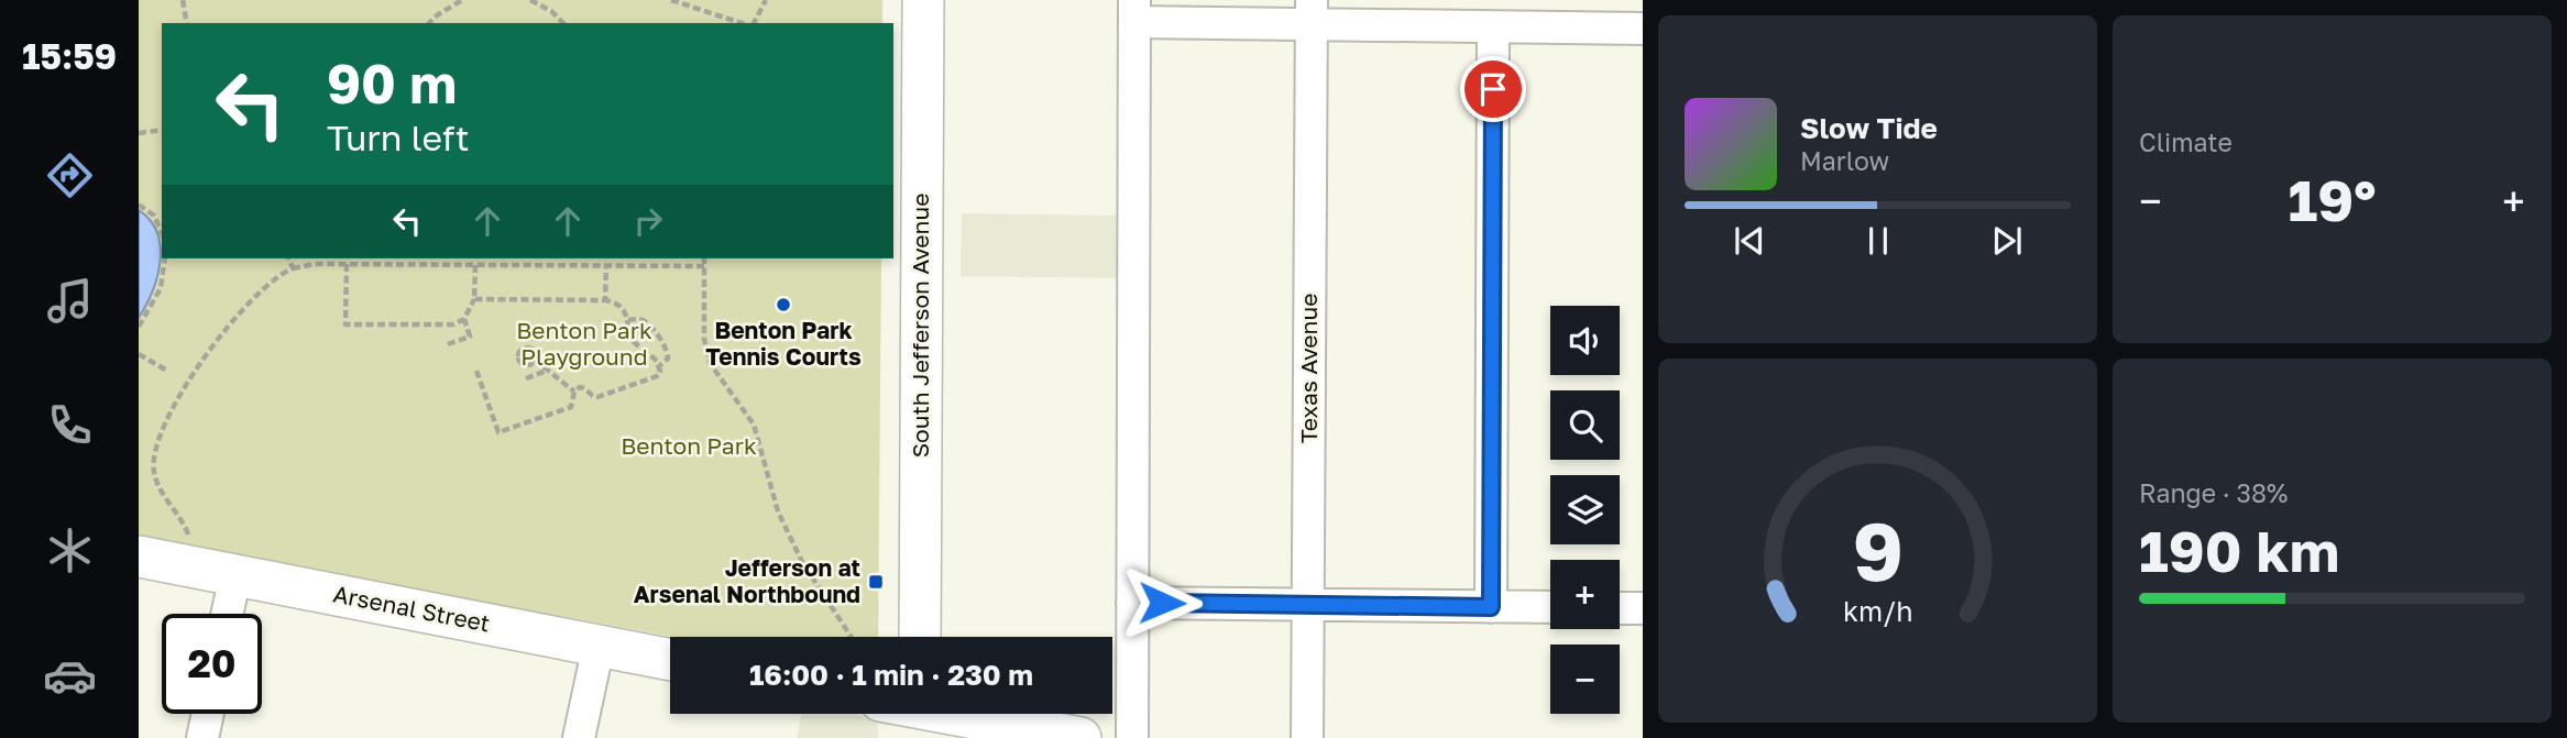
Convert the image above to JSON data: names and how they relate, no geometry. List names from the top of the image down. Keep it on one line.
{"streets":{"main road":["South Jefferson Avenue","Arsenal Street"],"street":["Texas Avenue"]},"parks":["Benton Park Playground","Benton Park"],"places":{"other":["Benton Park Tennis Courts"],"transit":["Jefferson at Arsenal Northbound"]},"page":{"tabs":"15:59","tile":["Climate",["Range · 38%","190 km"]],"turn":["90 m","Turn left"],"song":["Slow Tide","Marlow"],"heat":["−","19°","+"],"map_buttons":["+","−"],"limit":"20","trip":"16:00 · 1 min · 230 m","gauge":["9","km/h"]}}
